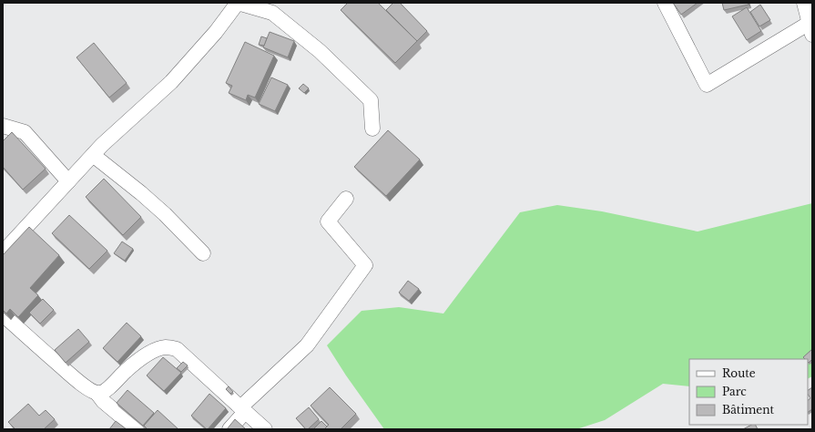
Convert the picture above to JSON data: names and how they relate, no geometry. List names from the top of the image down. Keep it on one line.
{"legend":["Route","Parc","Bâtiment"]}
